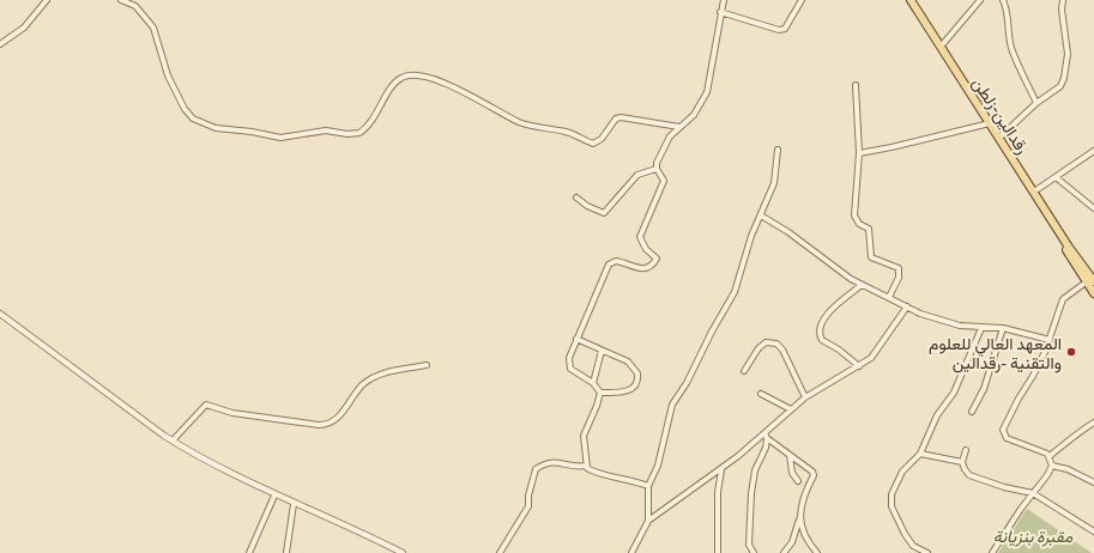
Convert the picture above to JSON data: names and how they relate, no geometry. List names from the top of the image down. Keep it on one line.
{"streets":{"main road":["رقدالين-زلطن"]},"parks":["مقبرة بنزيانة"],"places":["المعهد العالي للعلوم والتقنية -رقدالين"]}
